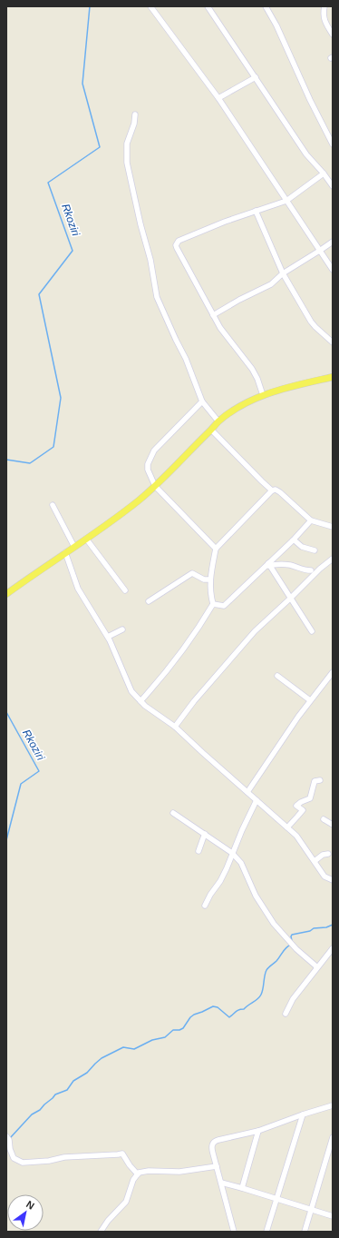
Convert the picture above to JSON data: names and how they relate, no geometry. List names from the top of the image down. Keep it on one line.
{"water":["Rkoziri"],"north":"top right"}
